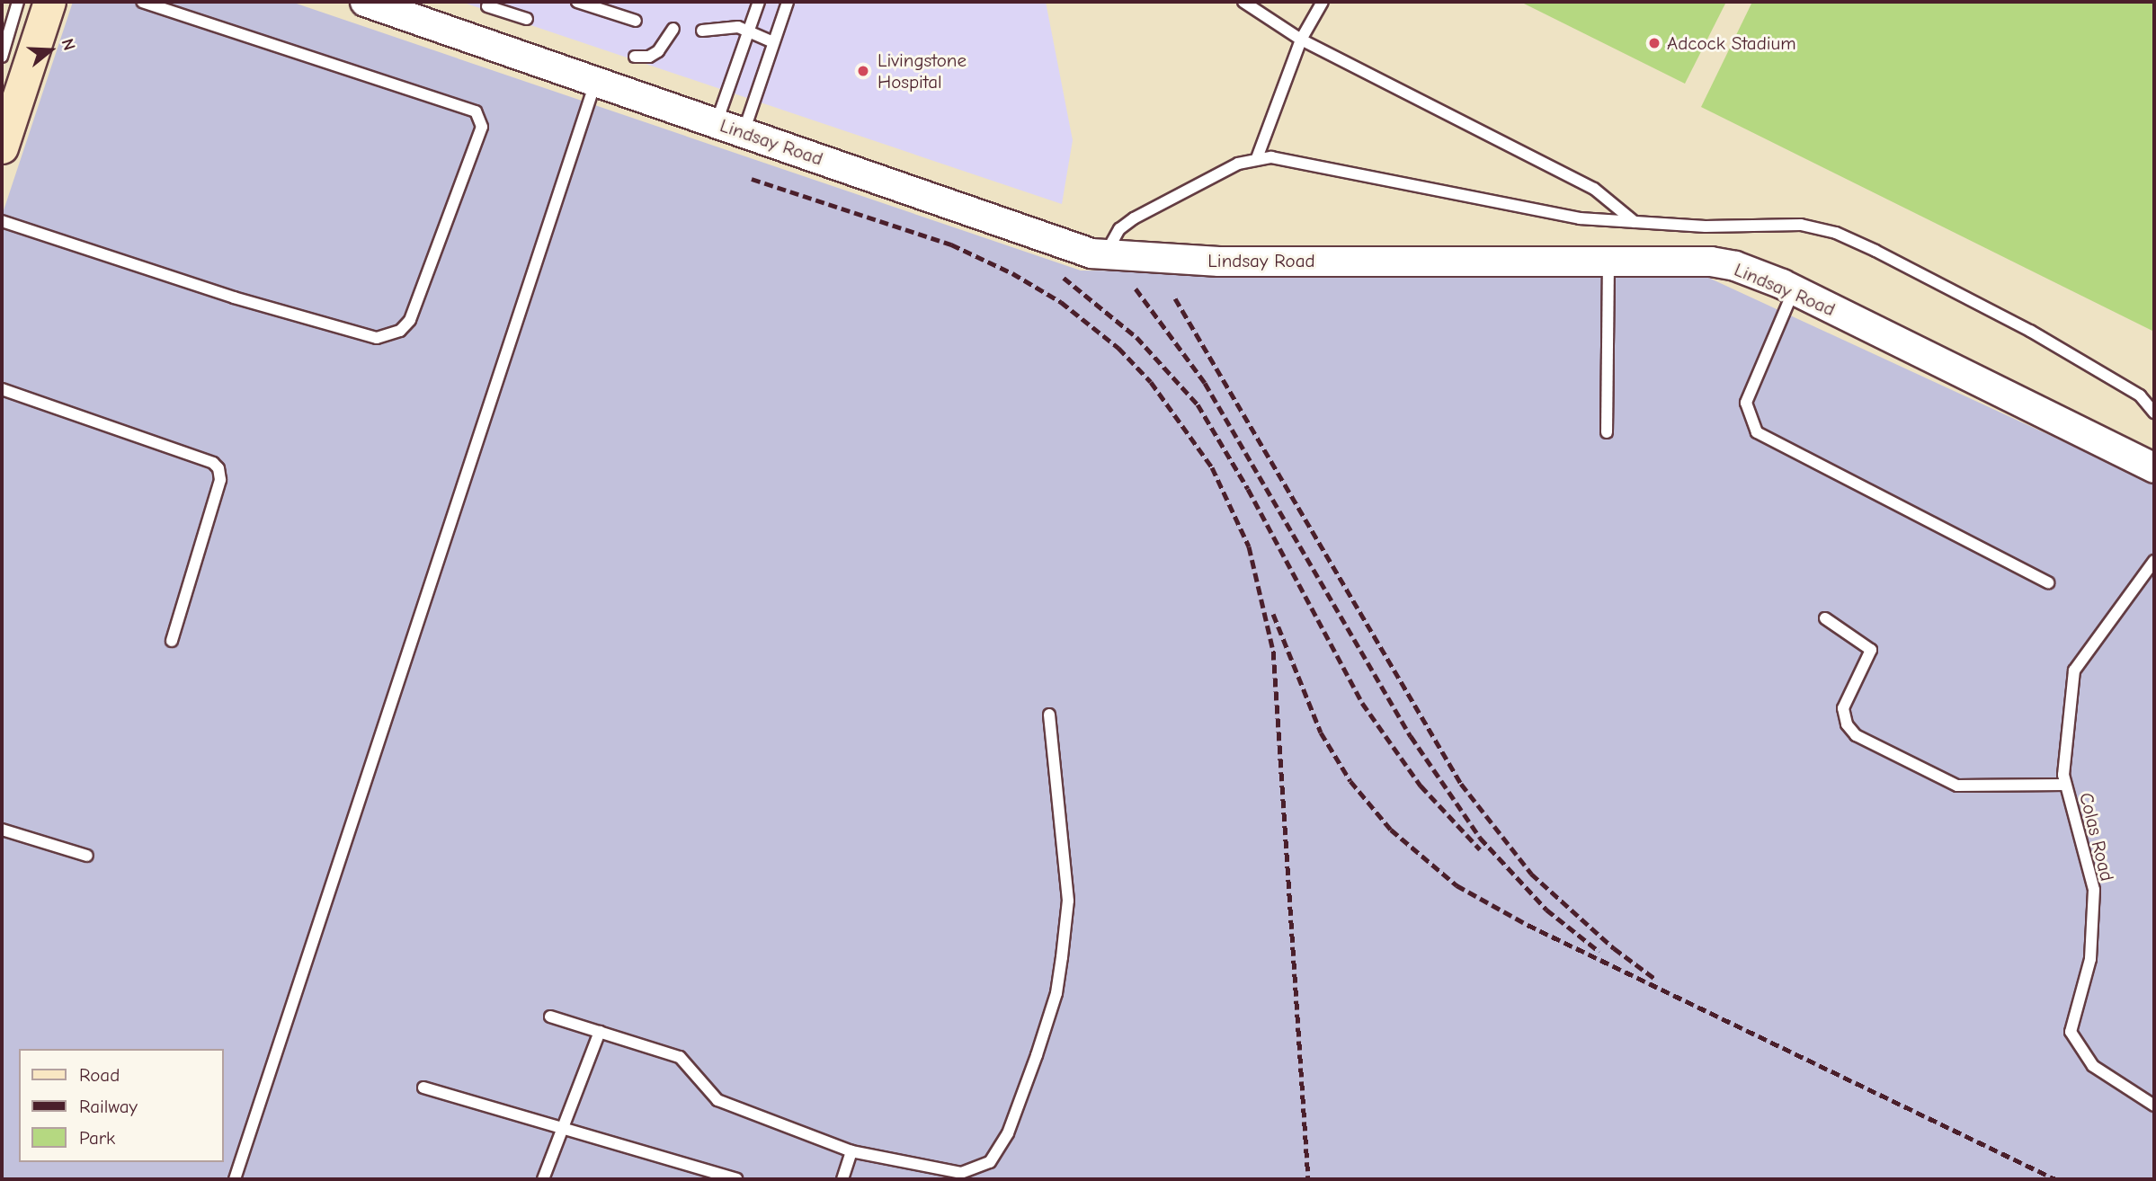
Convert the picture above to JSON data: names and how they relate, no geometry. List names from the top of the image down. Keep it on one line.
{"streets":{"street":["Lindsay Road"],"lane":["Colas Road"]},"places":["Adcock Stadium","Livingstone Hospital"],"legend":["Road","Railway","Park"],"north":"right"}
